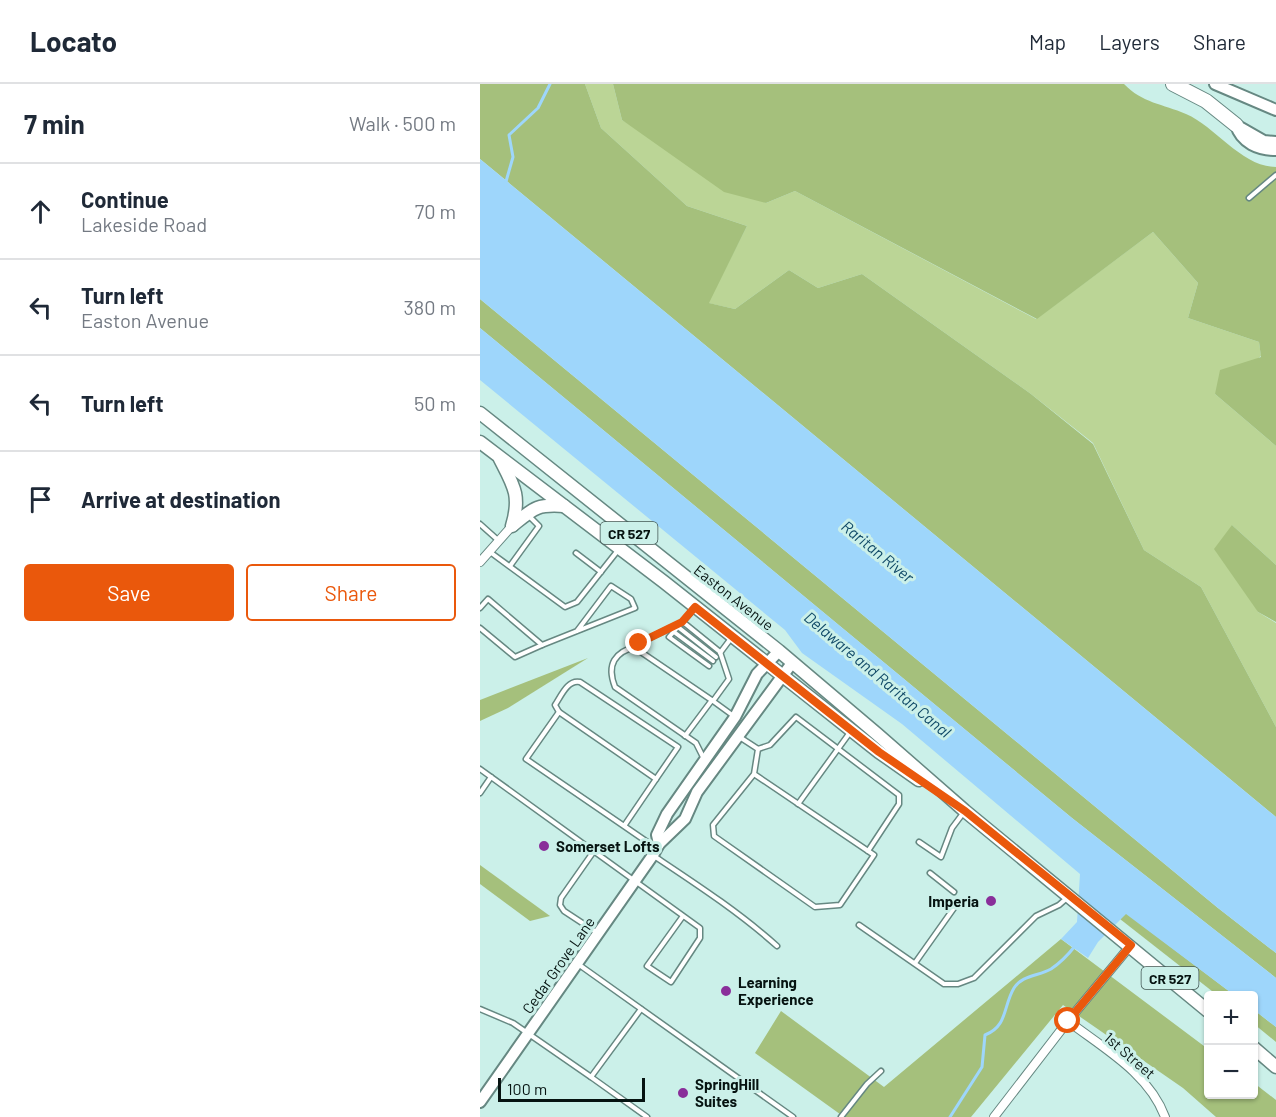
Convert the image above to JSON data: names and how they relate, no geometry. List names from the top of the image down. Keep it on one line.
{"streets":{"main road":["CR 527","Easton Avenue","Cedar Grove Lane"],"street":["1st Street"]},"crossings":[["Easton Avenue","Cedar Grove Lane"]],"water":["Raritan River","Delaware and Raritan Canal"],"places":["Somerset Lofts","Imperia","Learning Experience","SpringHill Suites"],"scale_bar":"100 m","page":{"header":"Locato","nav":["Map","Layers","Share"],"heading":["7 min","Walk · 500 m"],"list":[["Continue","Lakeside Road","70 m"],["Turn left","Easton Avenue","380 m"],["Turn left","50 m"],"Arrive at destination"],"buttons":["Save","Share"],"map_buttons":["+","−"],"scale":"100 m"}}
